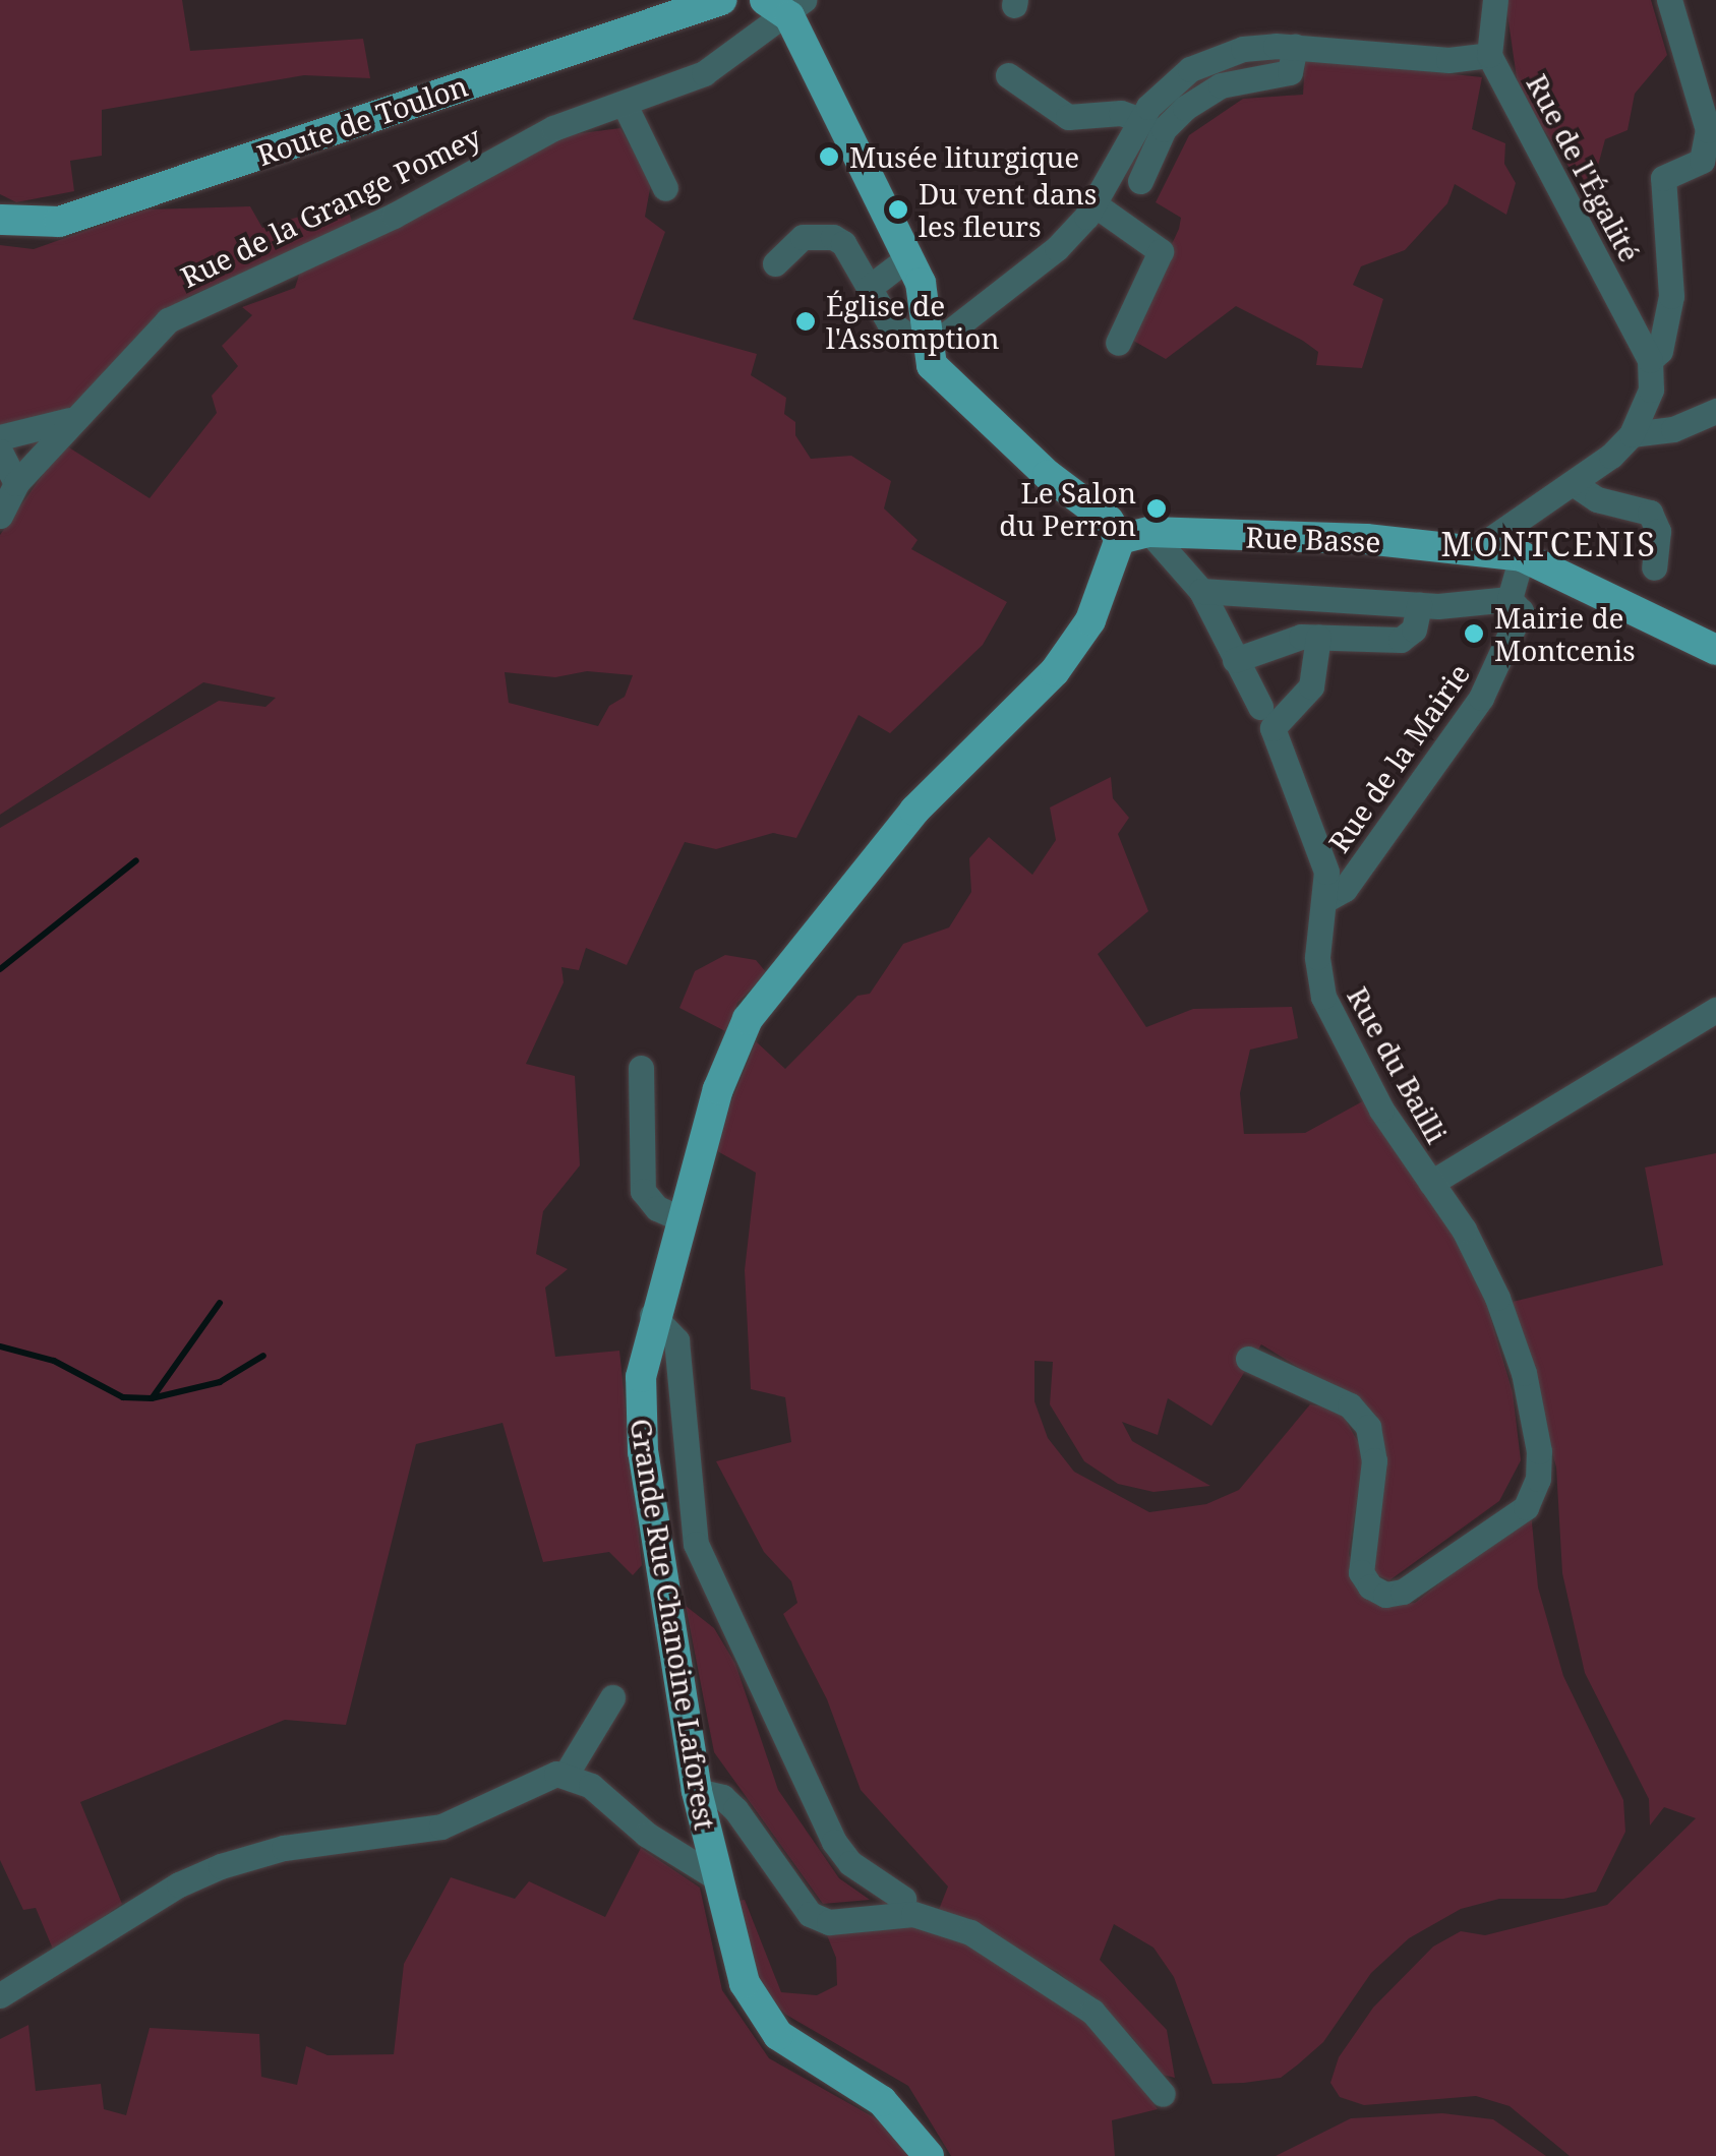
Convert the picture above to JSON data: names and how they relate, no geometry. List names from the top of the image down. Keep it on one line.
{"streets":{"main road":["Route de Toulon","Rue Basse","Grande Rue Chanoine Laforest"],"street":["Rue de l'Égalité","Rue de la Grange Pomey","Rue de la Mairie","Rue du Bailli"]},"crossings":[["Rue Basse","Grande Rue Chanoine Laforest"],["Rue de la Mairie","Rue du Bailli"]],"districts":["MONTCENIS"],"places":["Musée liturgique","Du vent dans les fleurs","Église de l'Assomption","Le Salon du Perron","Mairie de Montcenis"]}
